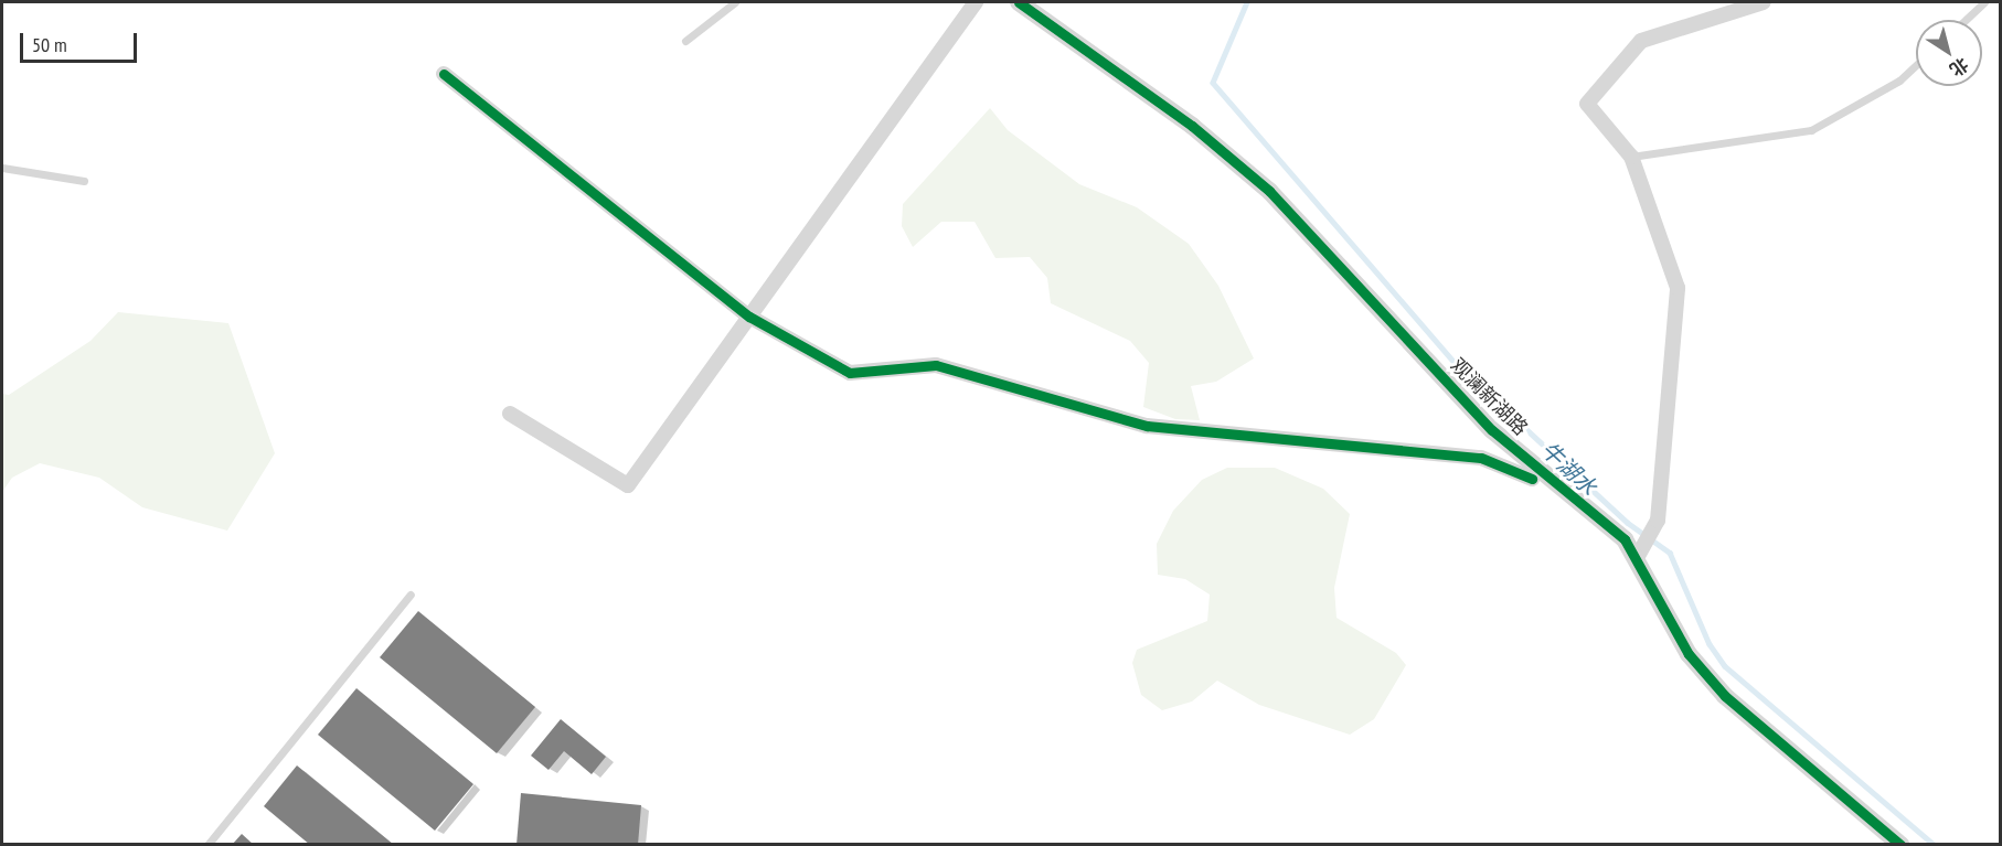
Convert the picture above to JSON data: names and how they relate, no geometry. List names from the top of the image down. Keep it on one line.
{"streets":{"street":["观澜新湖路"]},"water":["牛湖水"],"scale_bar":"50 m","north":"bottom right"}
